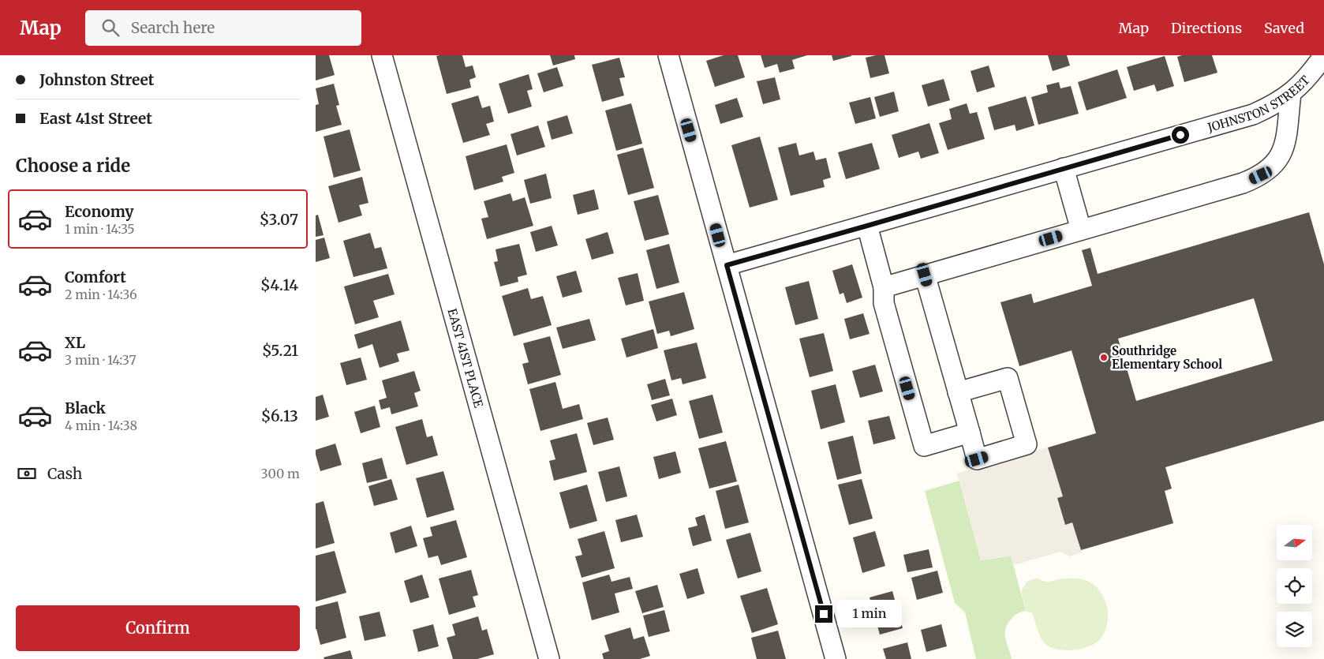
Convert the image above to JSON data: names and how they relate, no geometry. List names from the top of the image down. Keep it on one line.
{"streets":{"street":["JOHNSTON STREET","EAST 41ST PLACE"]},"places":["Southridge Elementary School"],"north":"right","page":{"header":"Map","search":"Search here","nav":["Map","Directions","Saved"],"banner":["Johnston Street","East 41st Street"],"heading":"Choose a ride","list":[{"name":"Economy","note":"1 min · 14:35","value":"$3.07"},{"name":"Comfort","note":"2 min · 14:36","value":"$4.14"},{"name":"XL","note":"3 min · 14:37","value":"$5.21"},{"name":"Black","note":"4 min · 14:38","value":"$6.13"}],"pay":["Cash","300 m"],"buttons":"Confirm","bubble":"1 min"}}
